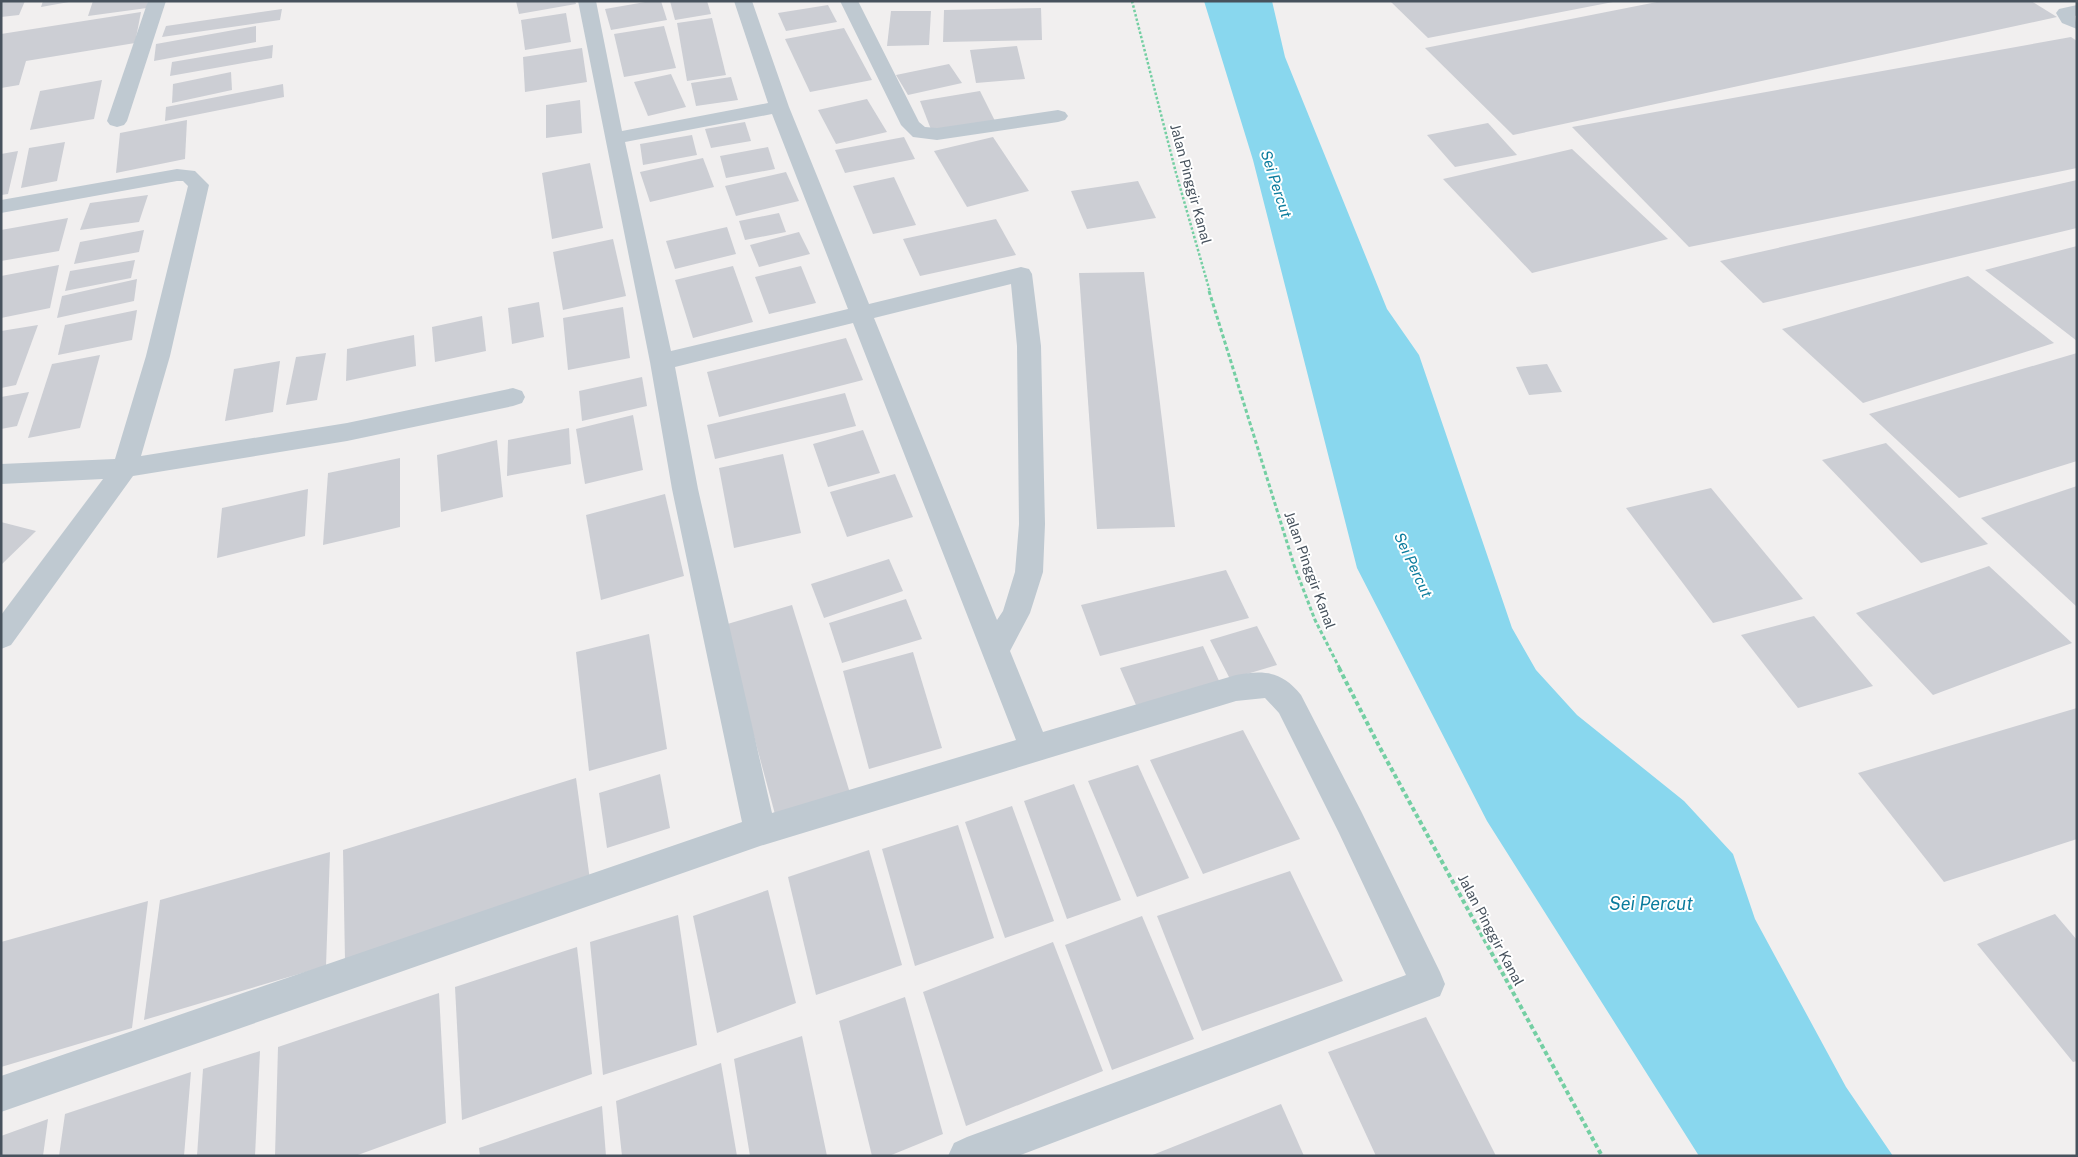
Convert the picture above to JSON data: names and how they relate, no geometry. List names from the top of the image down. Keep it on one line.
{"streets":{"path":["Jalan Pinggir Kanal"]},"water":["Sei Percut"]}
